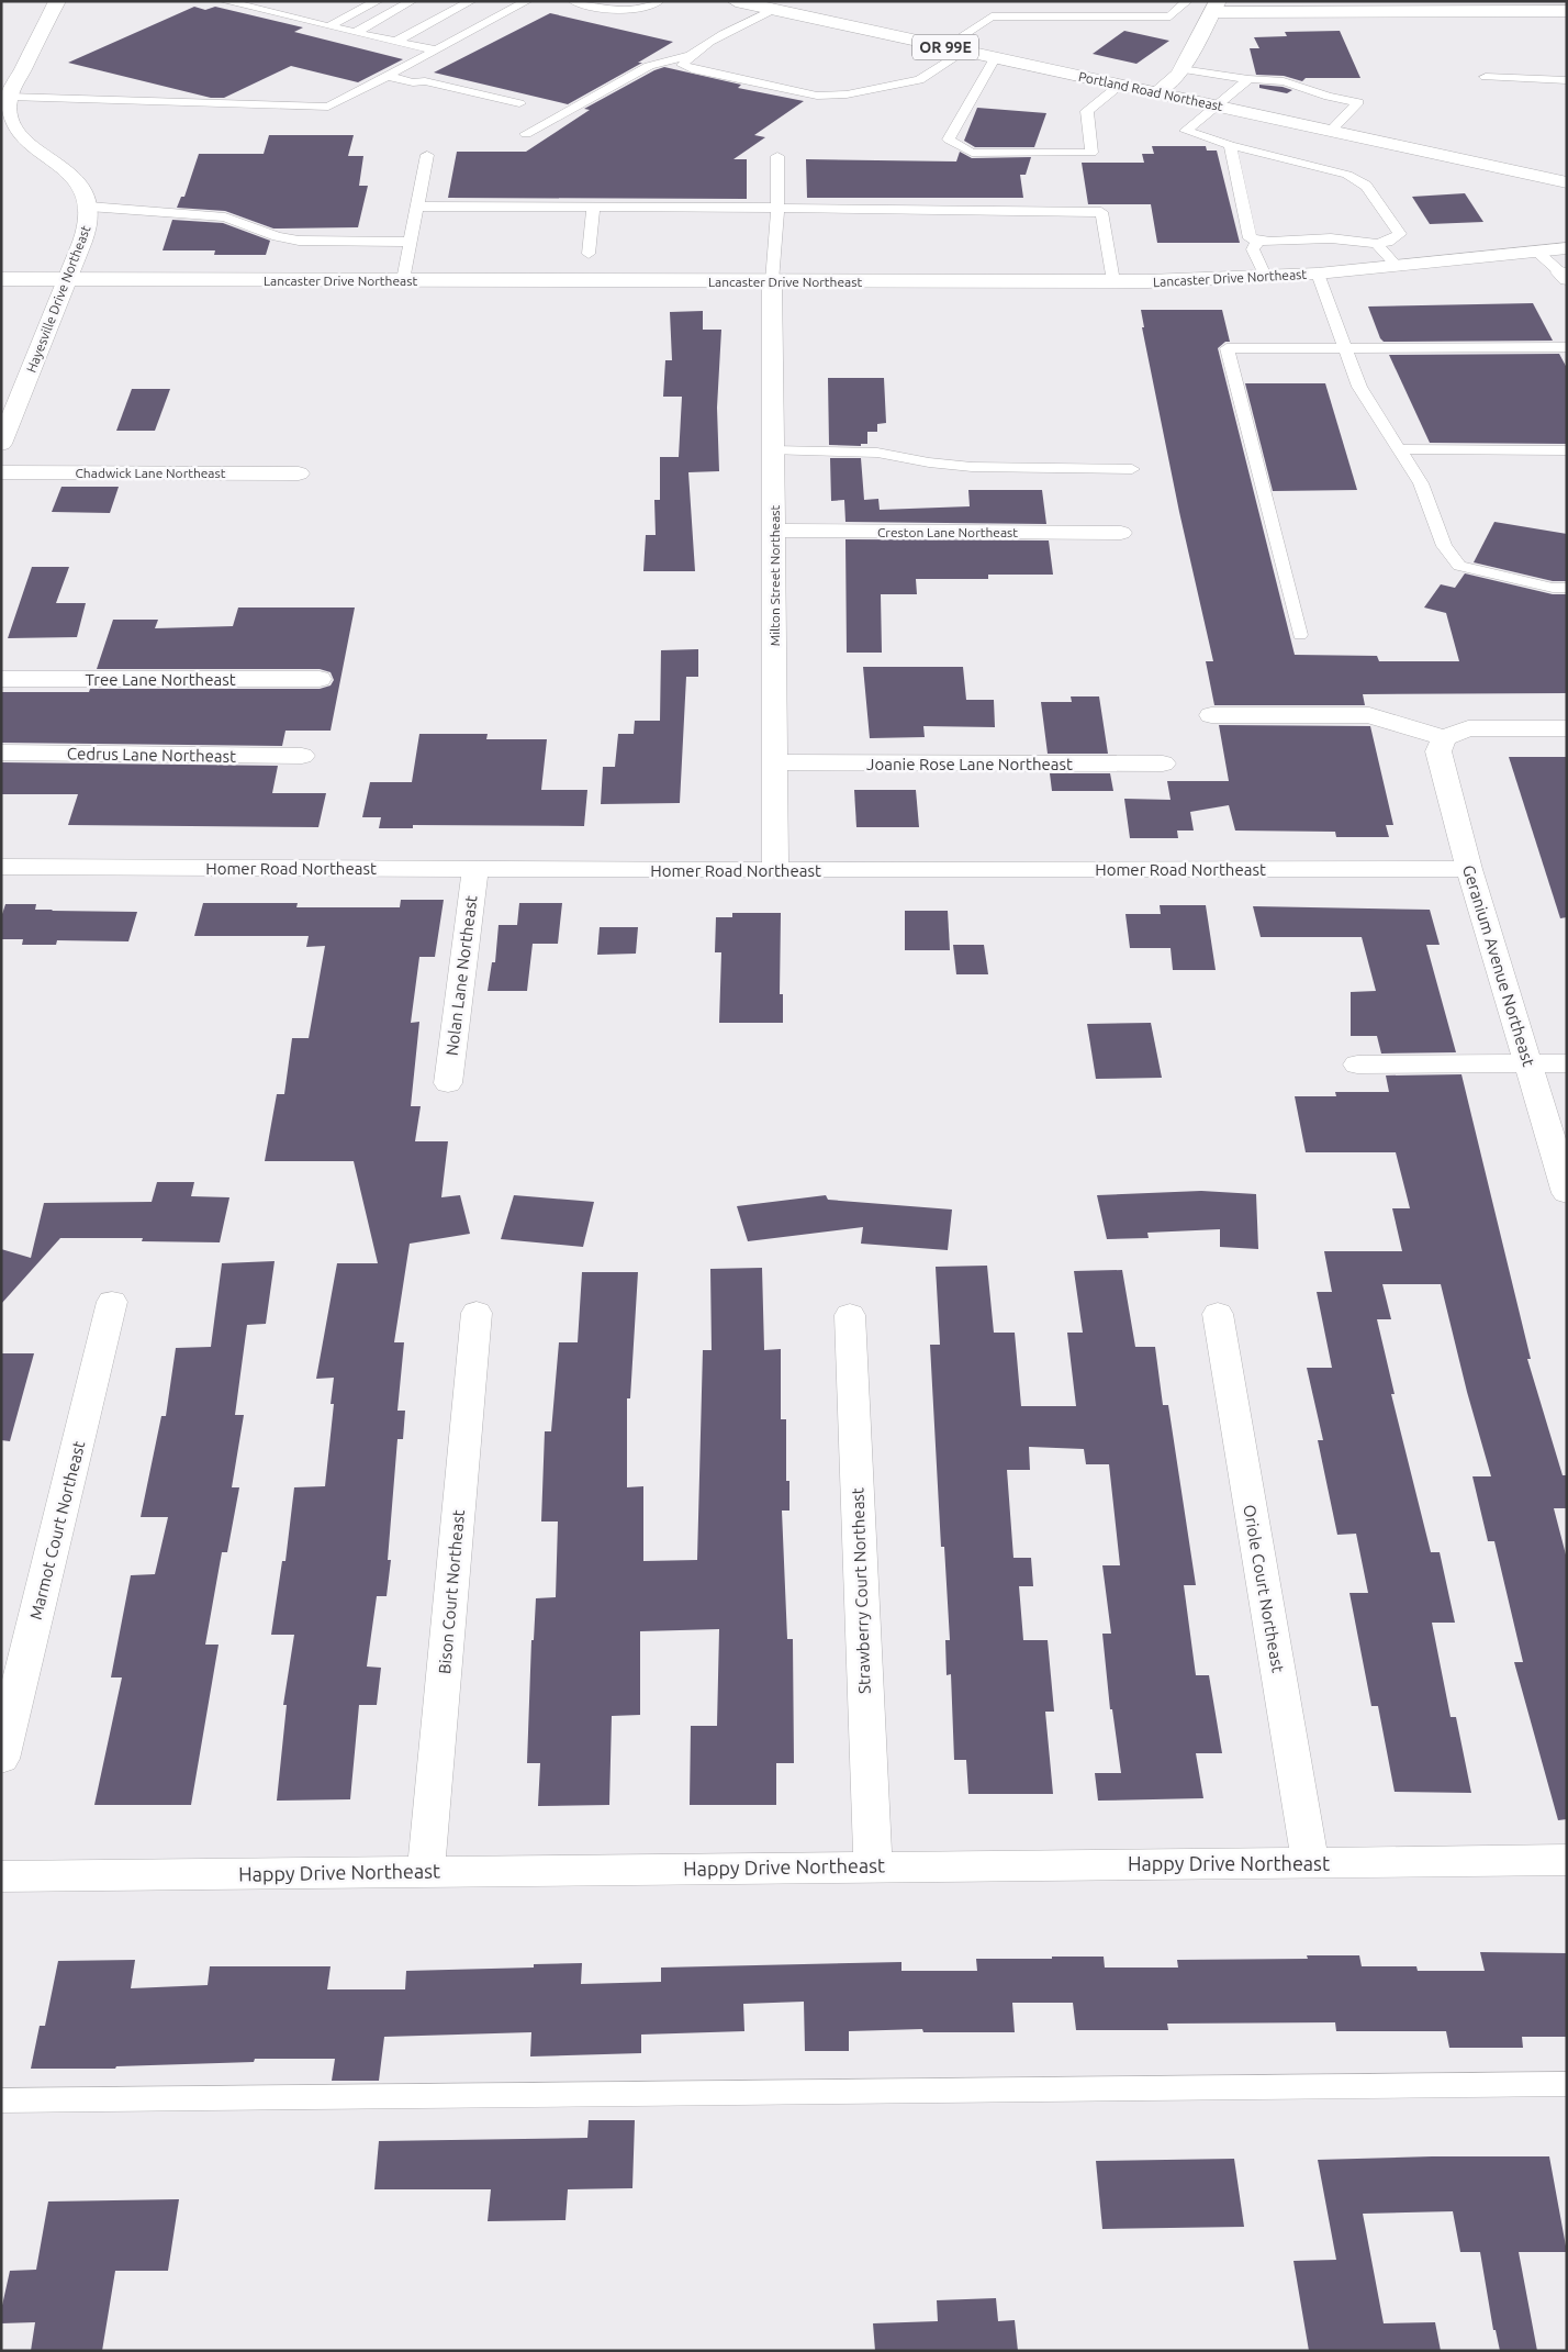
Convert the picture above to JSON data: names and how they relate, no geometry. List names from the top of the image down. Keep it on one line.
{"streets":{"street":["OR 99E","Portland Road Northeast","Lancaster Drive Northeast","Hayesville Drive Northeast","Chadwick Lane Northeast","Creston Lane Northeast","Milton Street Northeast","Tree Lane Northeast","Cedrus Lane Northeast","Joanie Rose Lane Northeast","Homer Road Northeast","Geranium Avenue Northeast","Nolan Lane Northeast","Marmot Court Northeast","Oriole Court Northeast","Strawberry Court Northeast","Bison Court Northeast","Happy Drive Northeast"]},"crossings":[["Lancaster Drive Northeast","Hayesville Drive Northeast"],["Lancaster Drive Northeast","Milton Street Northeast"],["Creston Lane Northeast","Milton Street Northeast"],["Milton Street Northeast","Joanie Rose Lane Northeast"],["Milton Street Northeast","Homer Road Northeast"],["Homer Road Northeast","Geranium Avenue Northeast"],["Homer Road Northeast","Nolan Lane Northeast"],["Oriole Court Northeast","Happy Drive Northeast"],["Strawberry Court Northeast","Happy Drive Northeast"],["Bison Court Northeast","Happy Drive Northeast"]]}
